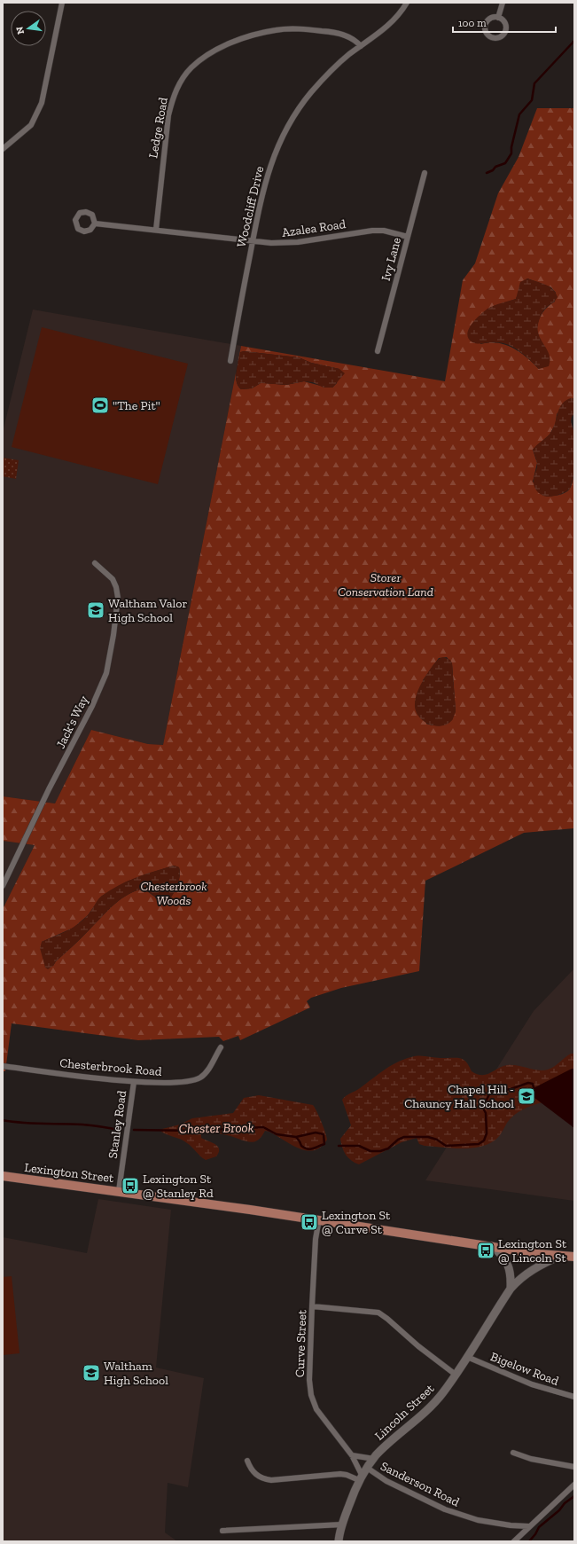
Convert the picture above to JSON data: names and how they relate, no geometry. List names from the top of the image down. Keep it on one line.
{"streets":{"main road":["Lexington Street"],"street":["Ledge Road","Woodcliff Drive","Azalea Road","Ivy Lane","Jack's Way","Chesterbrook Road","Stanley Road","Curve Street","Bigelow Road","Lincoln Street","Sanderson Road"]},"crossings":[["Ledge Road","Woodcliff Drive"],["Ledge Road","Azalea Road"],["Woodcliff Drive","Azalea Road"],["Azalea Road","Ivy Lane"],["Chesterbrook Road","Stanley Road"],["Stanley Road","Lexington Street"],["Lexington Street","Curve Street"],["Lexington Street","Lincoln Street"],["Curve Street","Lincoln Street"],["Bigelow Road","Lincoln Street"],["Lincoln Street","Sanderson Road"]],"water":["Chester Brook"],"parks":["Storer Conservation Land","Chesterbrook Woods"],"places":{"sports":["\"The Pit\""],"school or university":["Waltham Valor High School","Chapel Hill - Chauncy Hall School","Waltham High School"],"bus stop":["Lexington St @ Stanley Rd","Lexington St @ Curve St","Lexington St @ Lincoln St"]},"scale_bar":"100 m","north":"left"}
